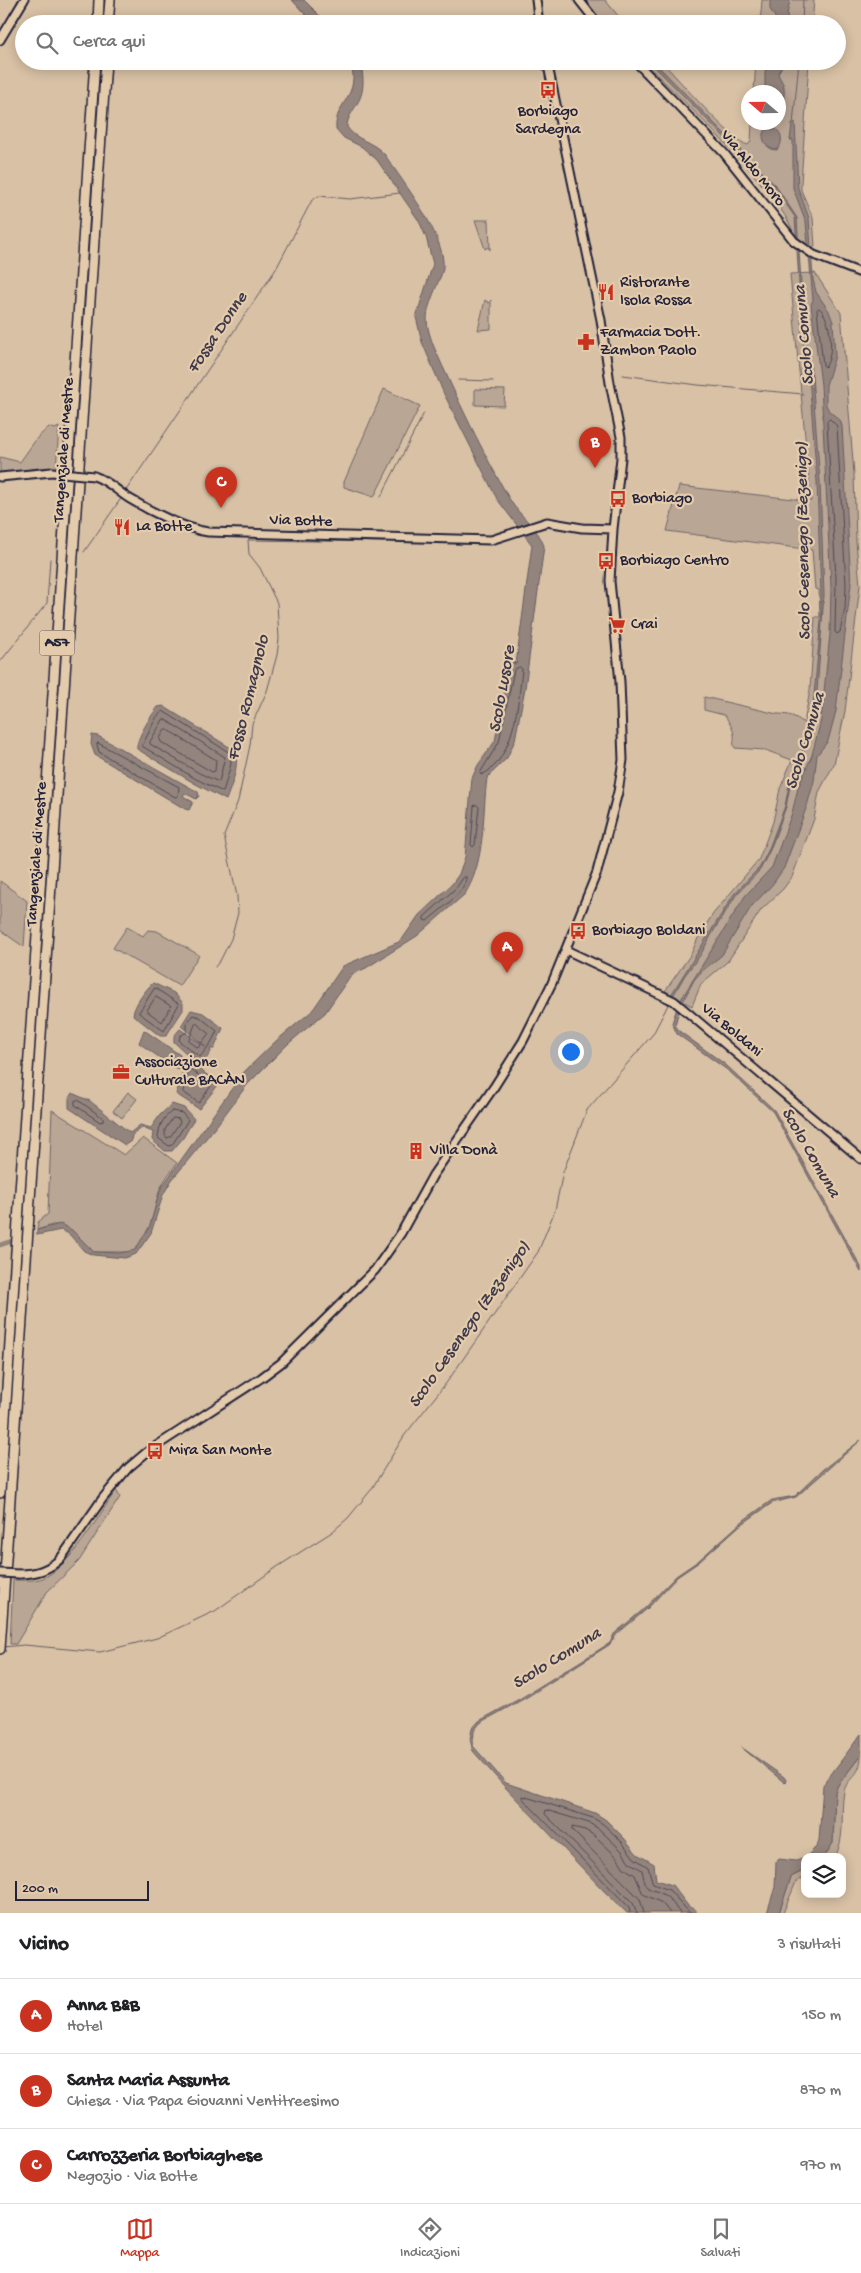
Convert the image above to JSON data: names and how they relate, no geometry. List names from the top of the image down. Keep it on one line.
{"streets":{"highway":["Tangenziale di Mestre","A57"],"main road":["Via Aldo Moro","Via Botte","Via Boldani"]},"water":["Fossa Donne","Scolo Comuna","Scolo Cesenego (Zezenigo)","Scolo Lusore","Fosso Romagnolo"],"places":{"bus stop":["Borbiago Sardegna","Borbiago","Borbiago Centro","Borbiago Boldani","Mira San Monte"],"restaurant":["Ristorante Isola Rossa","La Botte"],"pharmacy":["Farmacia Dott. Zambon Paolo"],"supermarket":["Crai"],"office":["Associazione Culturale BACÀN"],"building":["Villa Donà"]},"scale_bar":"200 m","north":"left","page":{"search":"Cerca qui","pins":["B","C","A"],"scale":"200 m","heading":["Vicino","3 risultati"],"list":[{"mark":"A","name":"Anna B&B","note":"Hotel","value":"150 m"},{"mark":"B","name":"Santa Maria Assunta","note":"Chiesa · Via Papa Giovanni Ventitreesimo","value":"870 m"},{"mark":"C","name":"Carrozzeria Borbiaghese","note":"Negozio · Via Botte","value":"970 m"}],"nav":["Mappa","Indicazioni","Salvati"]}}
